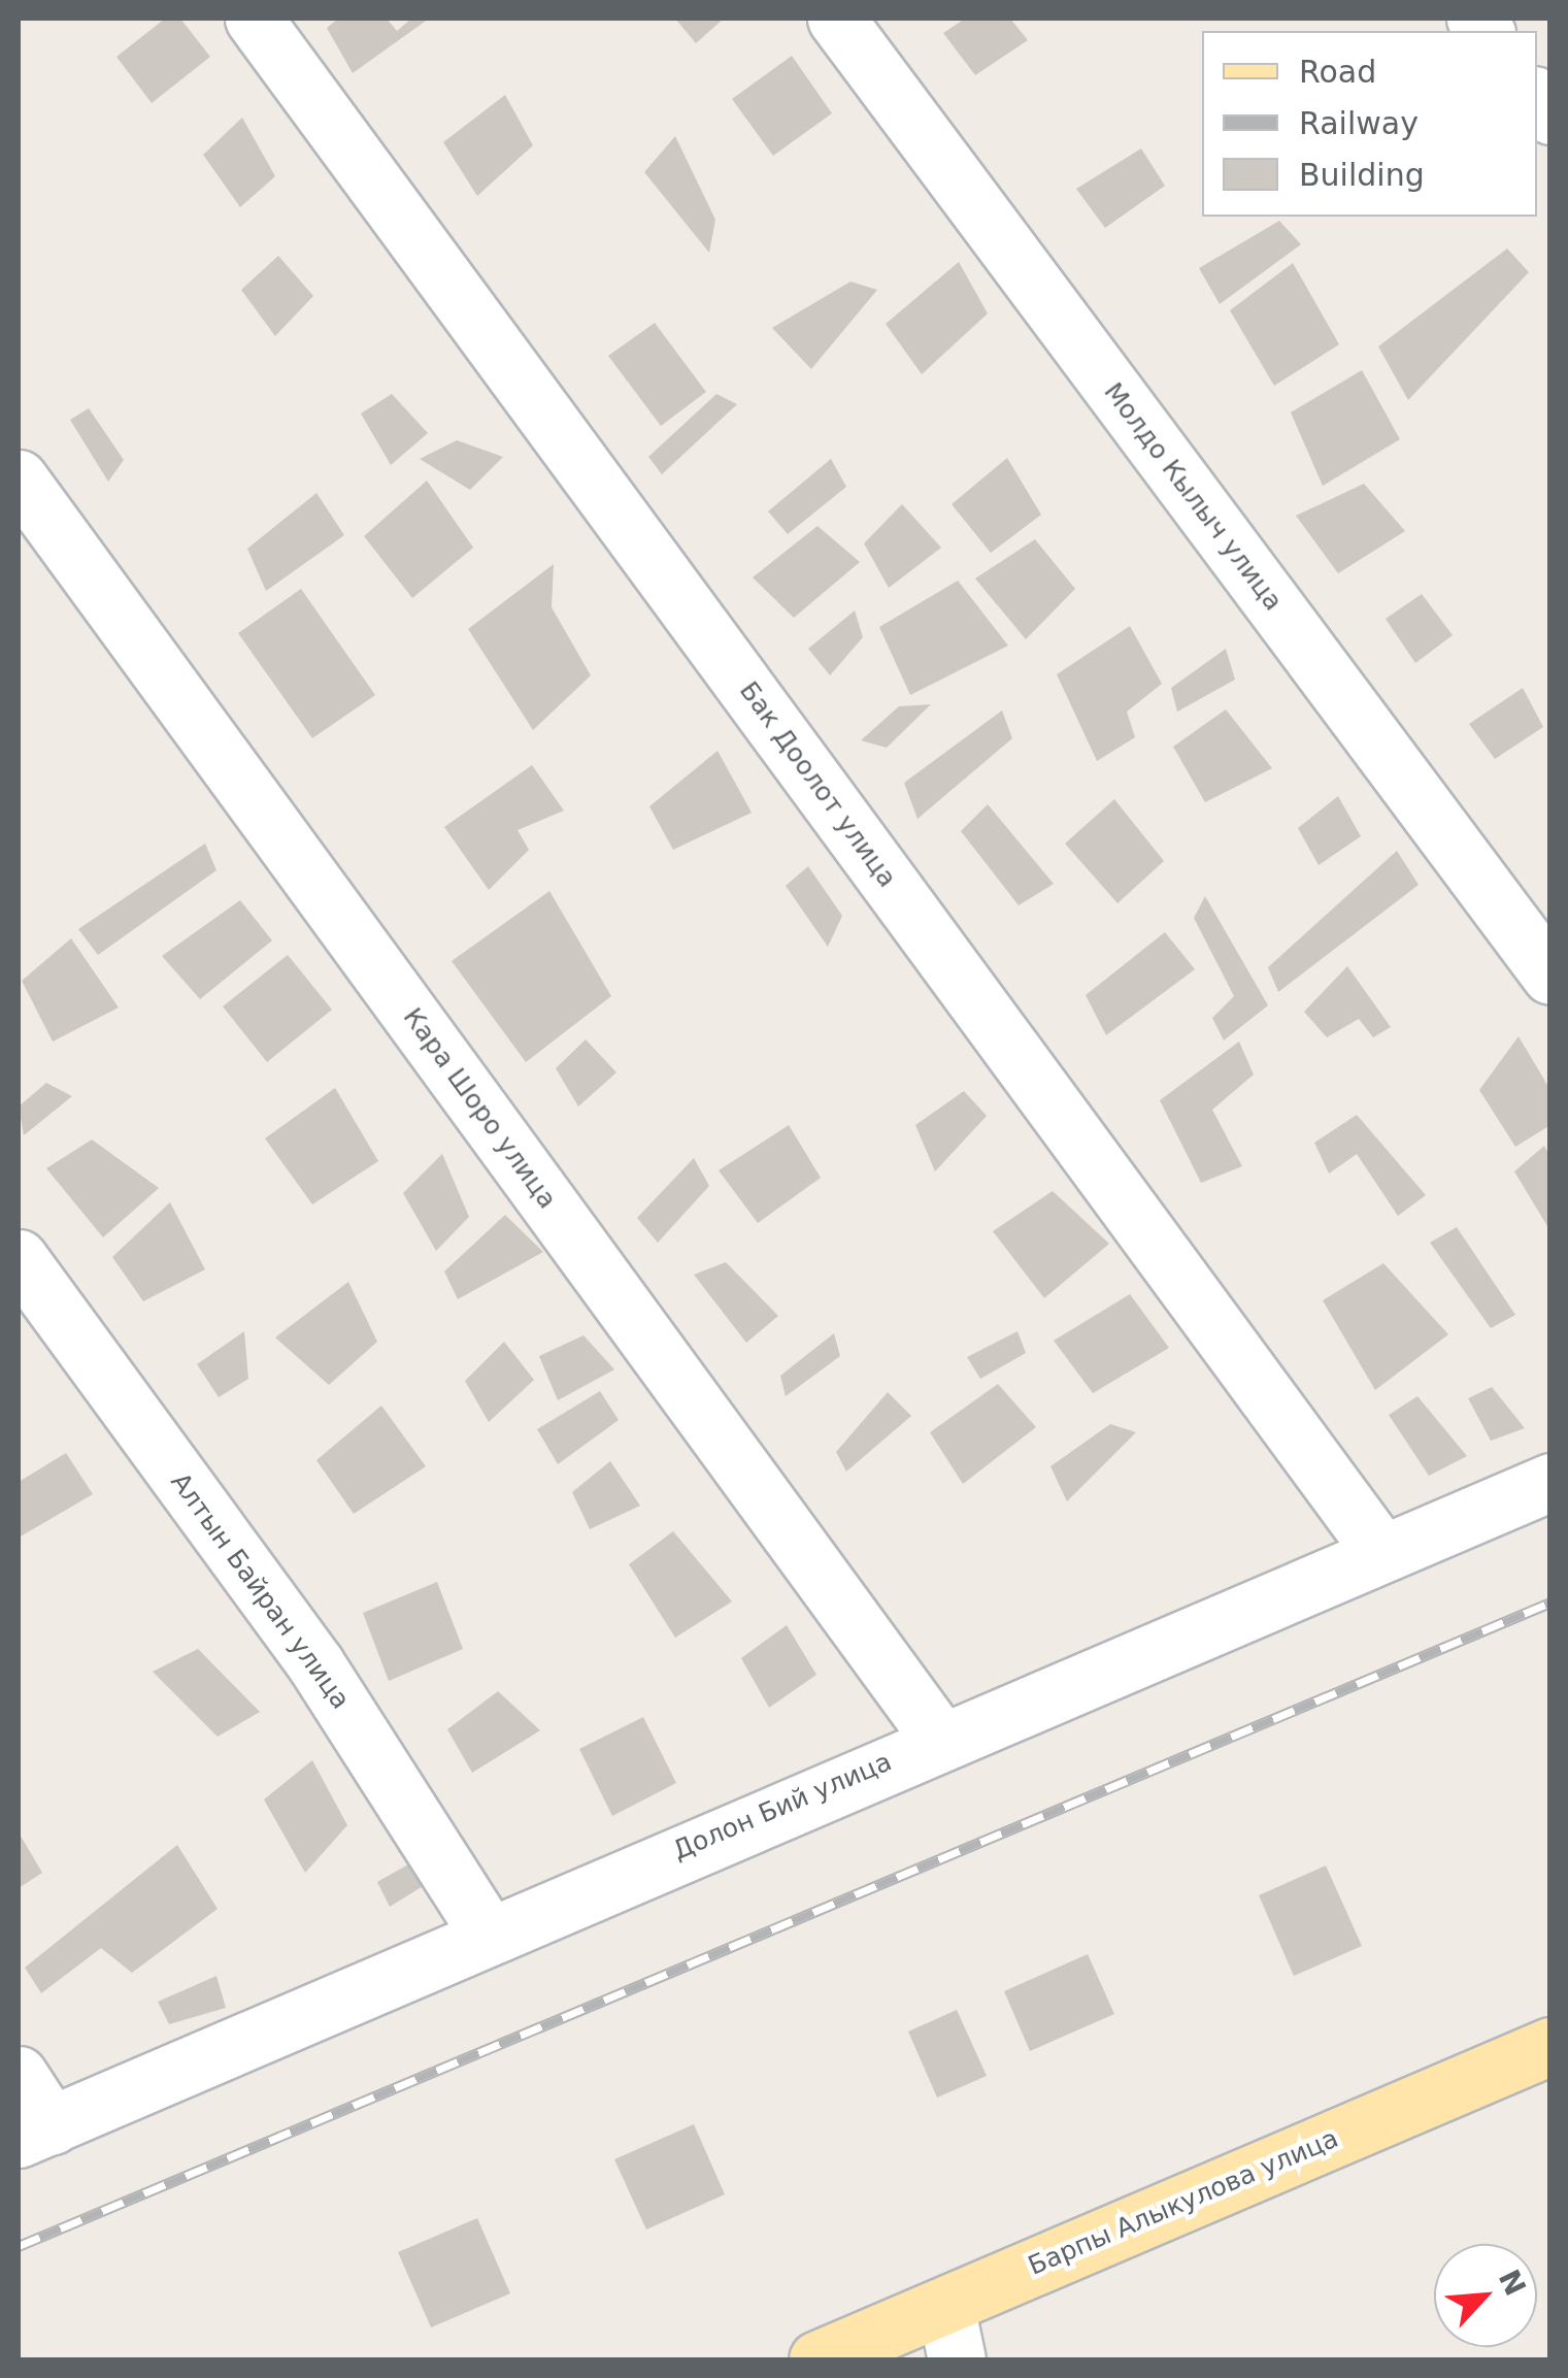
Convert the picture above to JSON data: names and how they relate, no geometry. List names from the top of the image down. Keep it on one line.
{"streets":{"main road":["Барпы Алыкулова улица"],"street":["Молдо Кылыч улица","Бак Доолот улица","Кара Шоро улица","Алтын Байран улица","Долон Бий улица"]},"crossings":[["Бак Доолот улица","Долон Бий улица"],["Кара Шоро улица","Долон Бий улица"],["Алтын Байран улица","Долон Бий улица"]],"legend":["Road","Railway","Building"],"north":"top right"}
